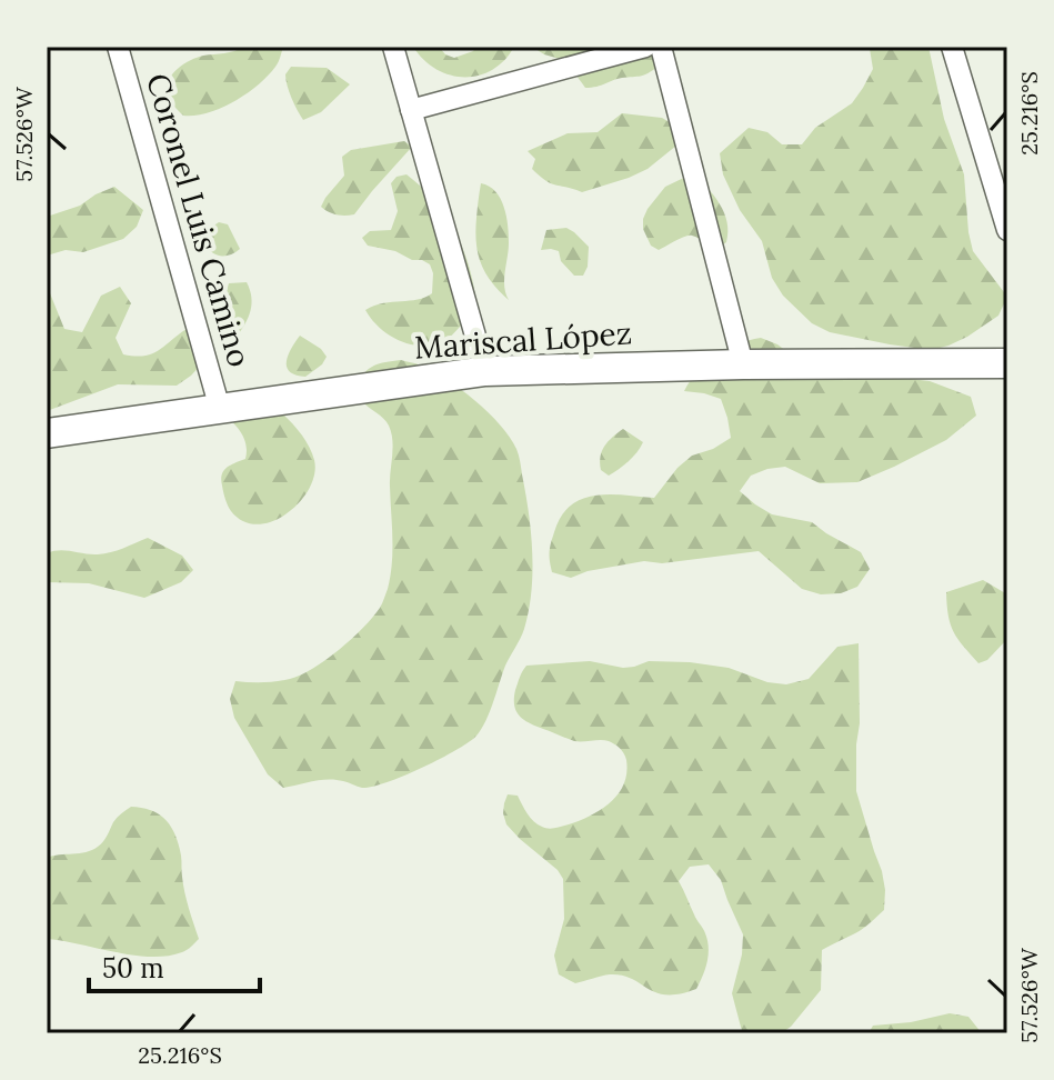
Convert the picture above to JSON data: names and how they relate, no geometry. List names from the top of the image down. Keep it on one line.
{"streets":{"street":["Coronel Luis Camino","Mariscal López"]},"crossings":[["Coronel Luis Camino","Mariscal López"]],"scale_bar":"50 m","coordinates":["25.216°S","57.526°W"]}
